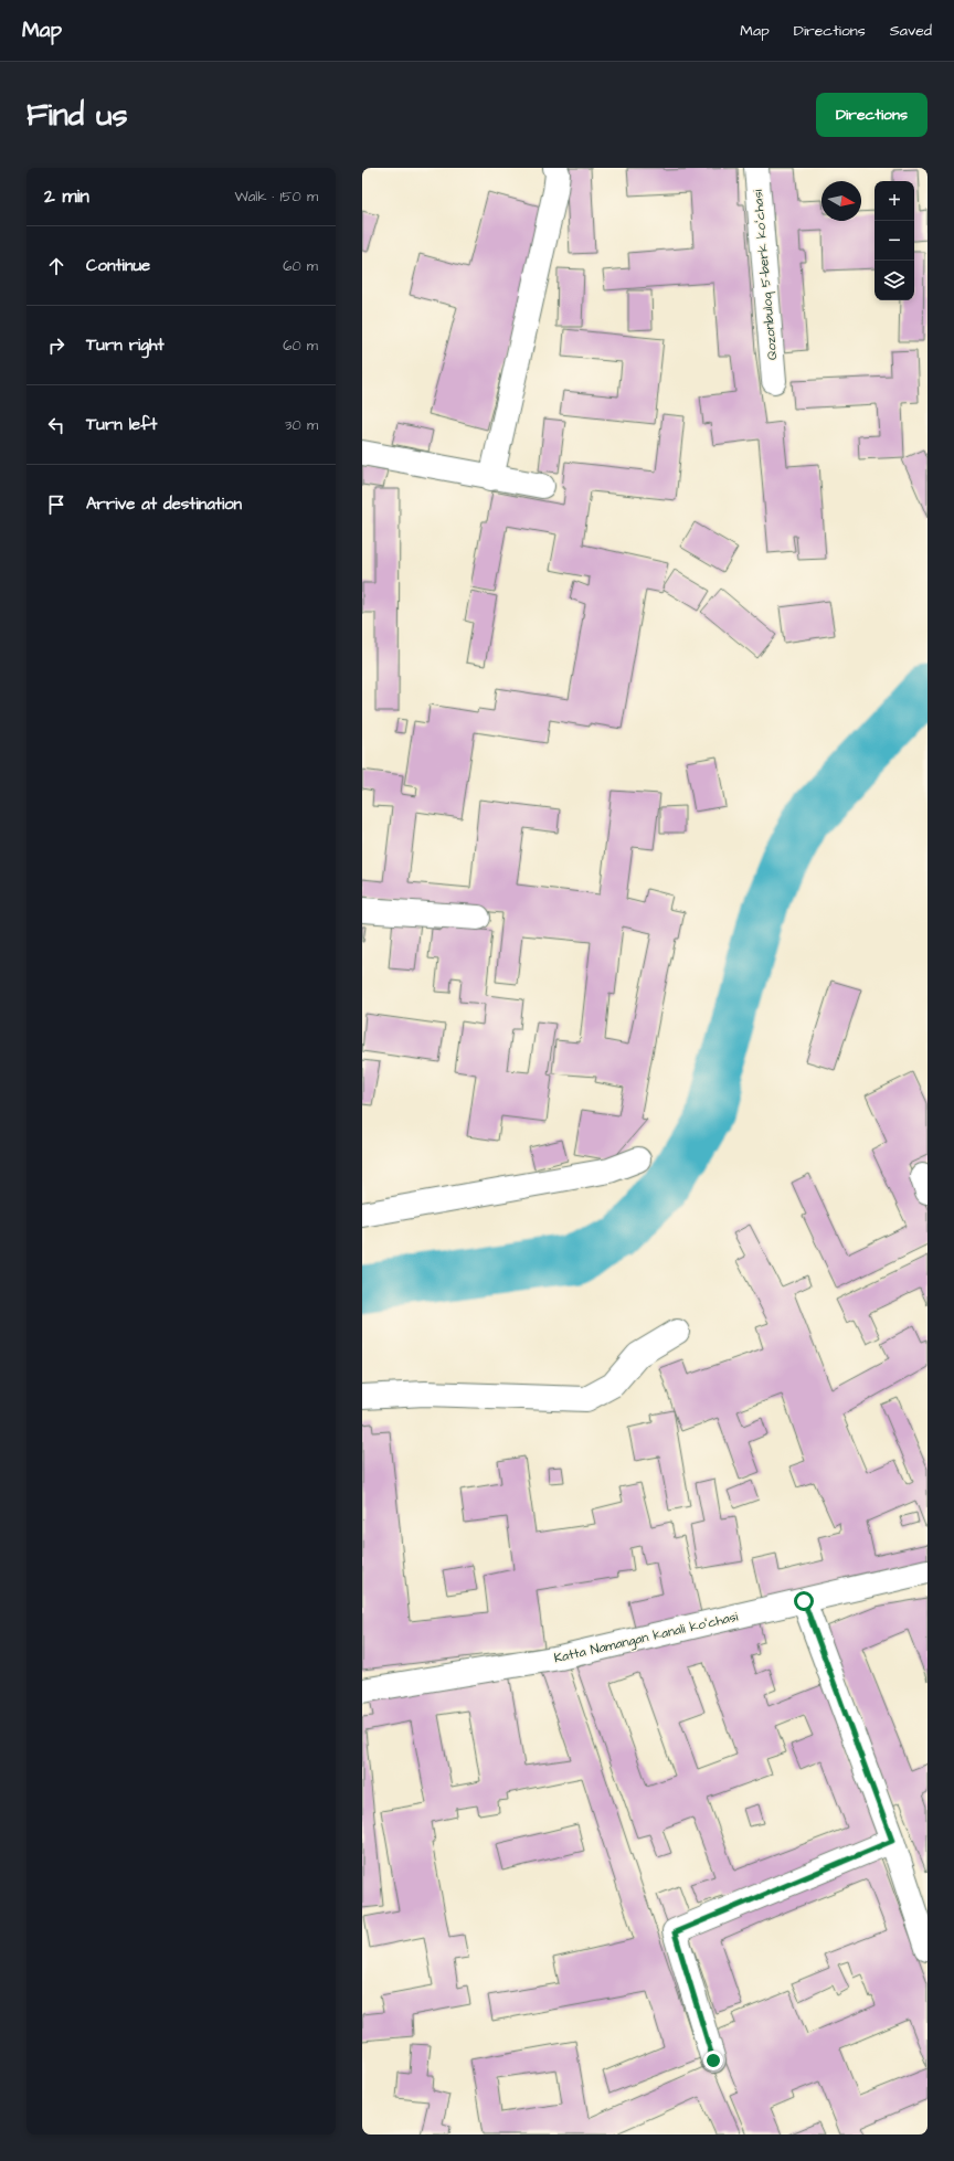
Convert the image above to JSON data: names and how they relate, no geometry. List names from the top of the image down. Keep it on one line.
{"streets":{"street":["Qozonbuloq 5-berk koʻchasi","Katta Namangan kanali koʻchasi"]},"north":"right","page":{"header":"Map","nav":["Map","Directions","Saved"],"buttons":"Directions","title":"Find us","heading":["2 min","Walk · 150 m"],"map_buttons":["+","−"],"list":[["Continue","60 m"],["Turn right","60 m"],["Turn left","30 m"],"Arrive at destination"]}}
